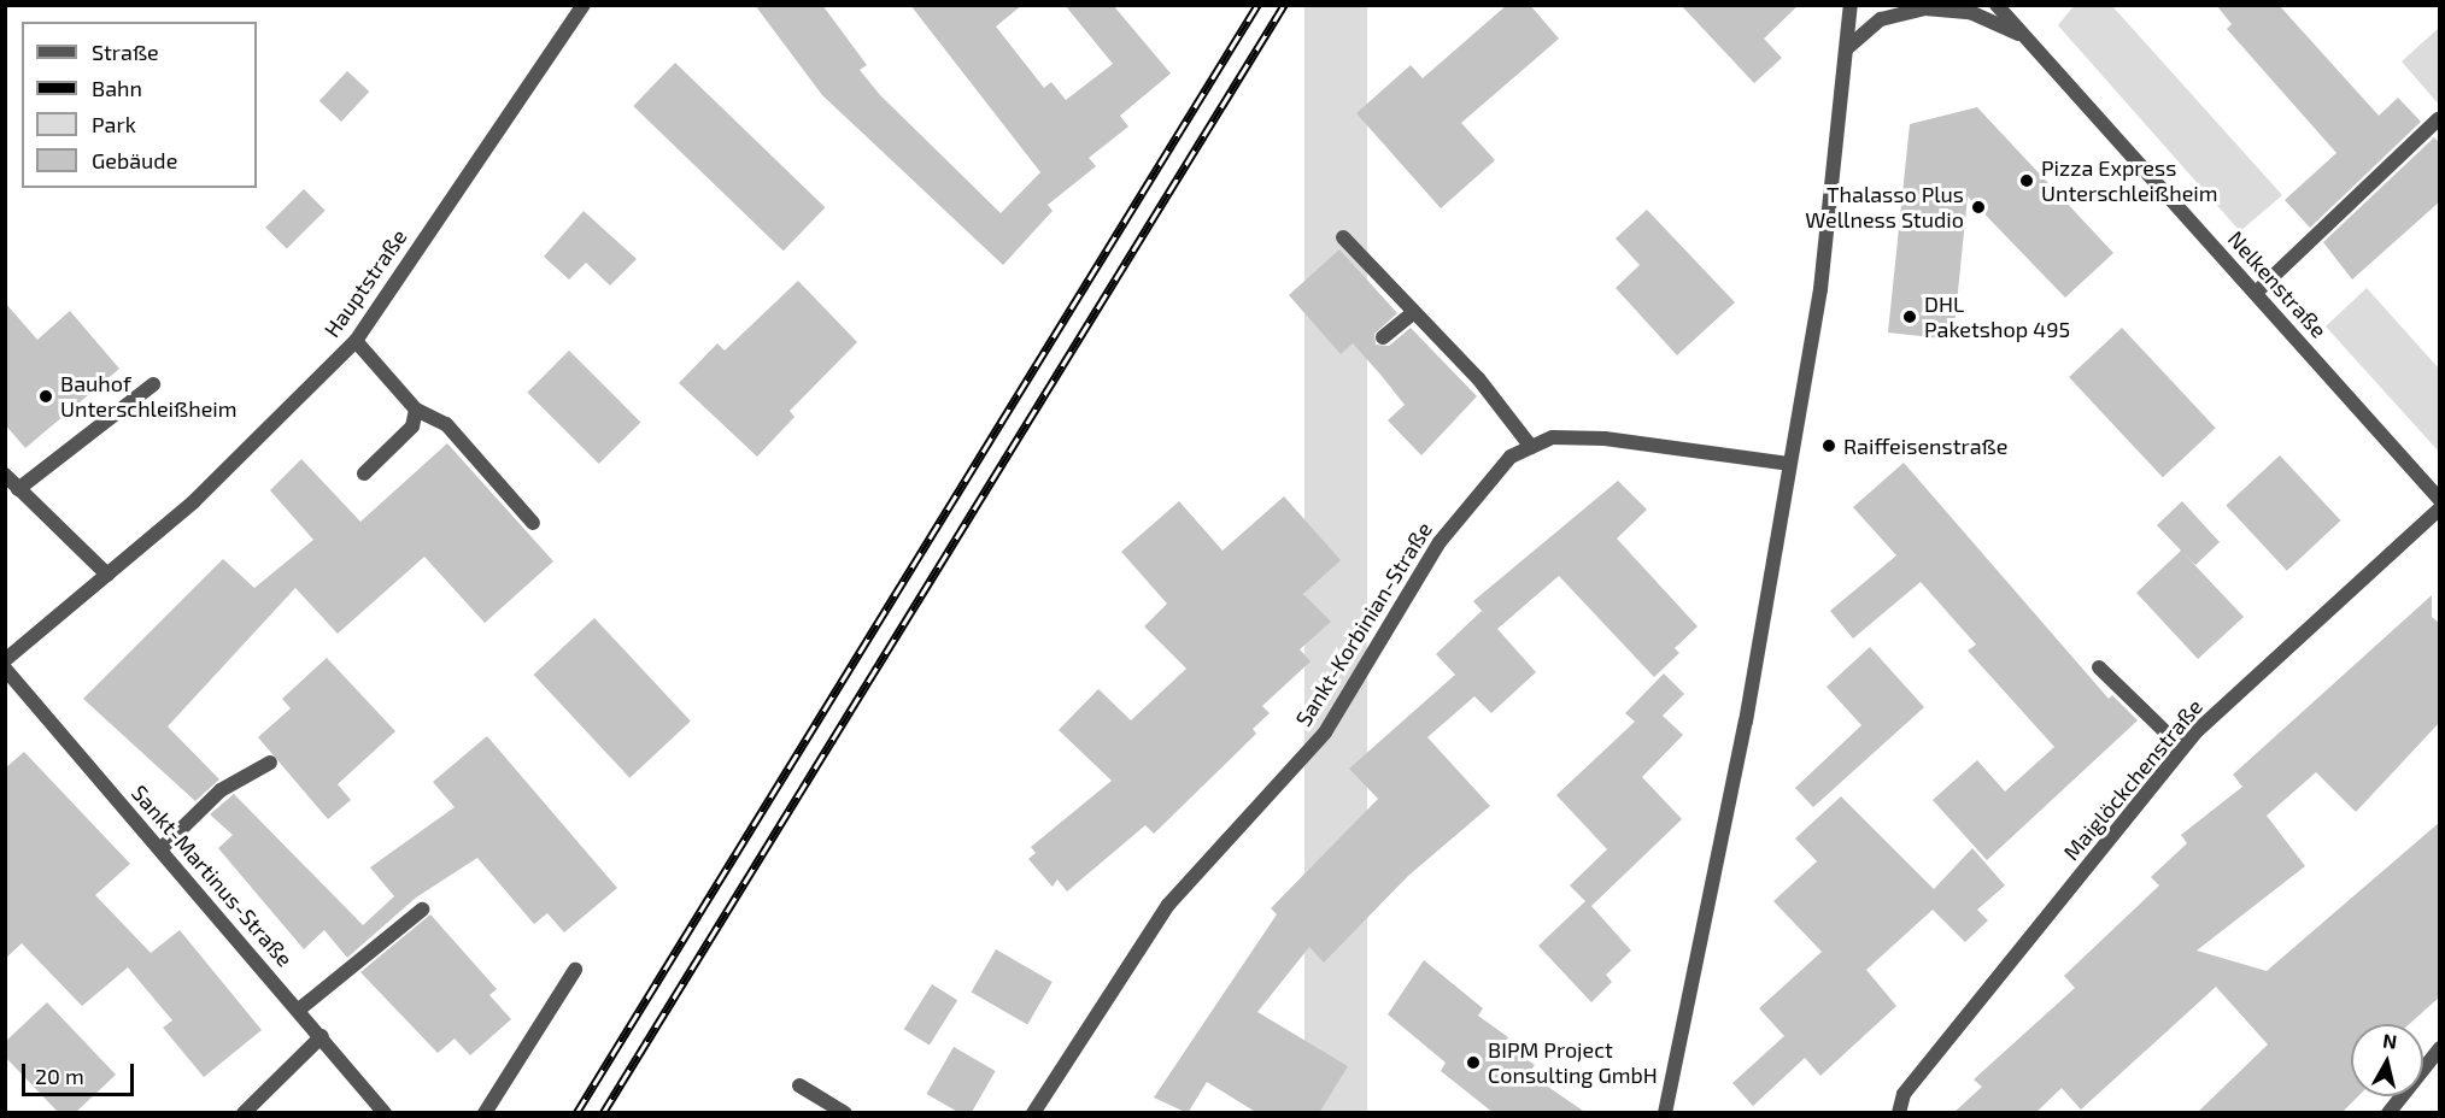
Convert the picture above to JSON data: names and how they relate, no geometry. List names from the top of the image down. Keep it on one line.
{"streets":{"street":["Hauptstraße","Nelkenstraße","Sankt-Korbinian-Straße","Maiglöckchenstraße","Sankt-Martinus-Straße"]},"places":["Pizza Express Unterschleißheim","Thalasso Plus Wellness Studio","DHL Paketshop 495","Bauhof Unterschleißheim","Raiffeisenstraße","BIPM Project Consulting GmbH"],"legend":["Straße","Bahn","Park","Gebäude"],"scale_bar":"20 m","north":"top"}
